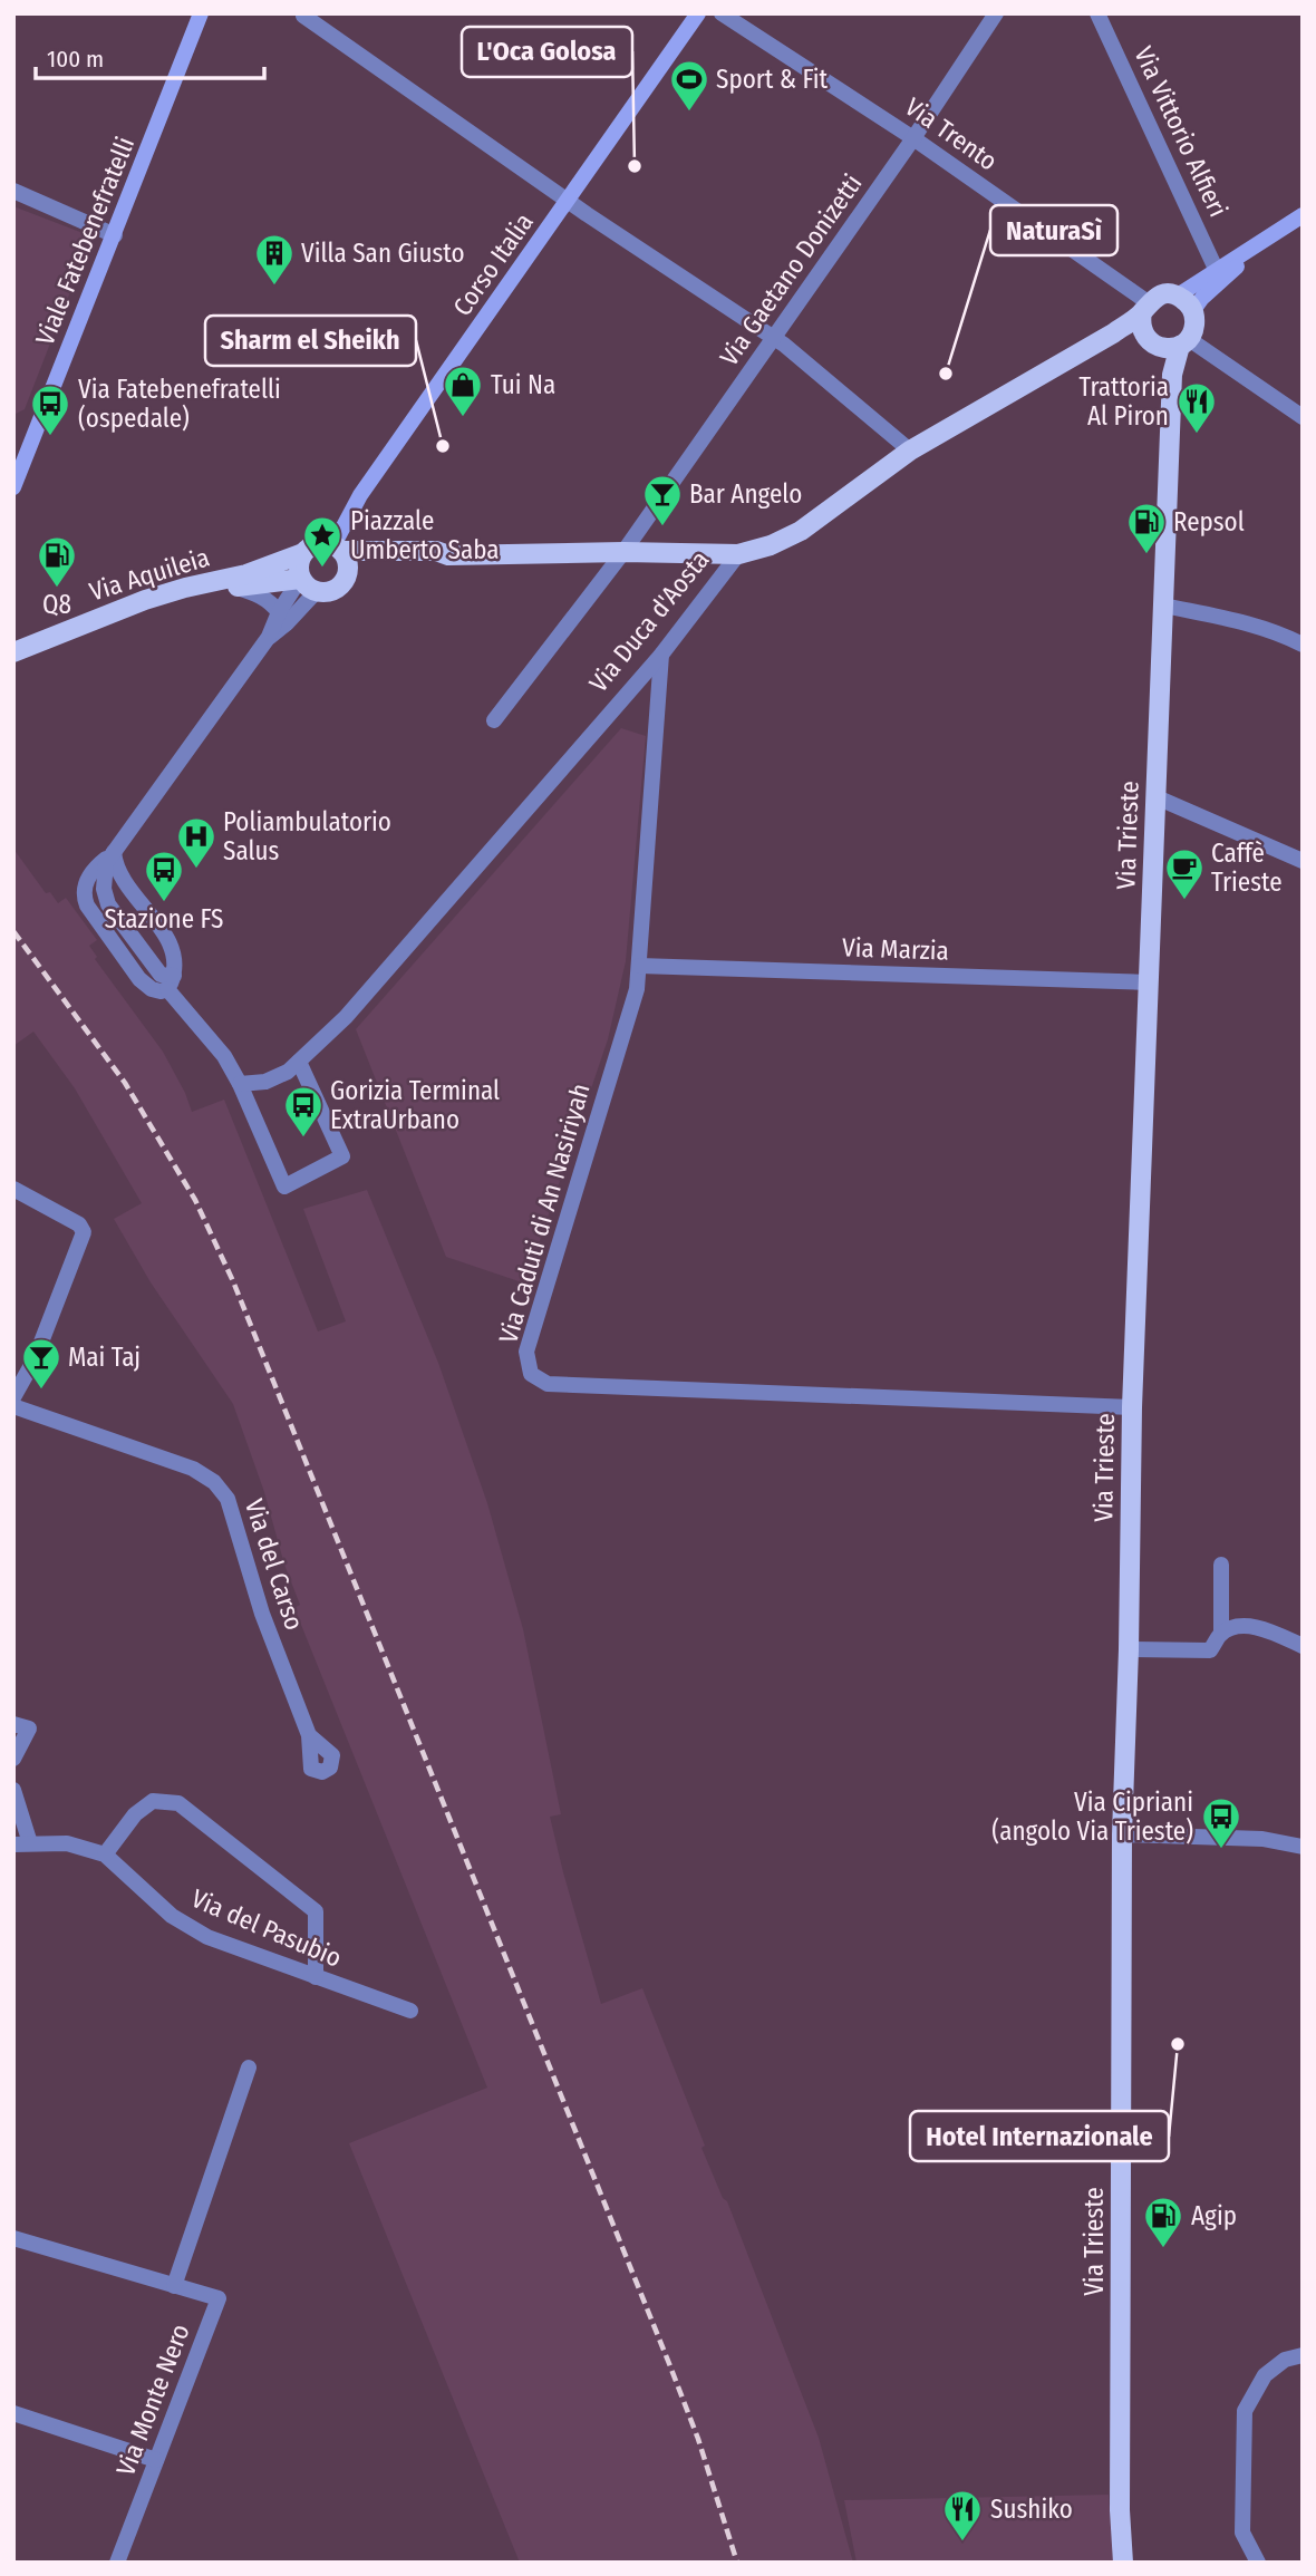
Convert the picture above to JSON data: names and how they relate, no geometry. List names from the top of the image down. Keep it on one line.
{"streets":{"main road":["Viale Fatebenefratelli","Corso Italia","Via Aquileia","Via Duca d'Aosta","Via Trieste"],"street":["Via Vittorio Alfieri","Via Trento","Via Gaetano Donizetti","Via Marzia","Via Caduti di An Nasiriyah","Via del Carso","Via del Pasubio","Via Monte Nero"]},"crossings":[["Via Vittorio Alfieri","Via Duca d'Aosta"],["Via Trento","Via Gaetano Donizetti"],["Via Trento","Via Duca d'Aosta"],["Via Trento","Via Trieste"],["Corso Italia","Via Aquileia"],["Via Duca d'Aosta","Via Trieste"],["Via Duca d'Aosta","Via Caduti di An Nasiriyah"],["Via Trieste","Via Marzia"],["Via Trieste","Via Caduti di An Nasiriyah"],["Via Marzia","Via Caduti di An Nasiriyah"]],"places":{"sports":["Sport & Fit"],"other":["L'Oca Golosa","NaturaSì","Sharm el Sheikh","Hotel Internazionale"],"building":["Villa San Giusto"],"shop":["Tui Na"],"restaurant":["Trattoria Al Piron","Sushiko"],"bus stop":["Via Fatebenefratelli (ospedale)","Stazione FS","Gorizia Terminal ExtraUrbano","Via Cipriani (angolo Via Trieste)"],"bar":["Bar Angelo","Mai Taj"],"fuel station":["Repsol","Q8","Agip"],"place":["Piazzale Umberto Saba"],"hospital":["Poliambulatorio Salus"],"cafe":["Caffè Trieste"]},"scale_bar":"100 m"}
